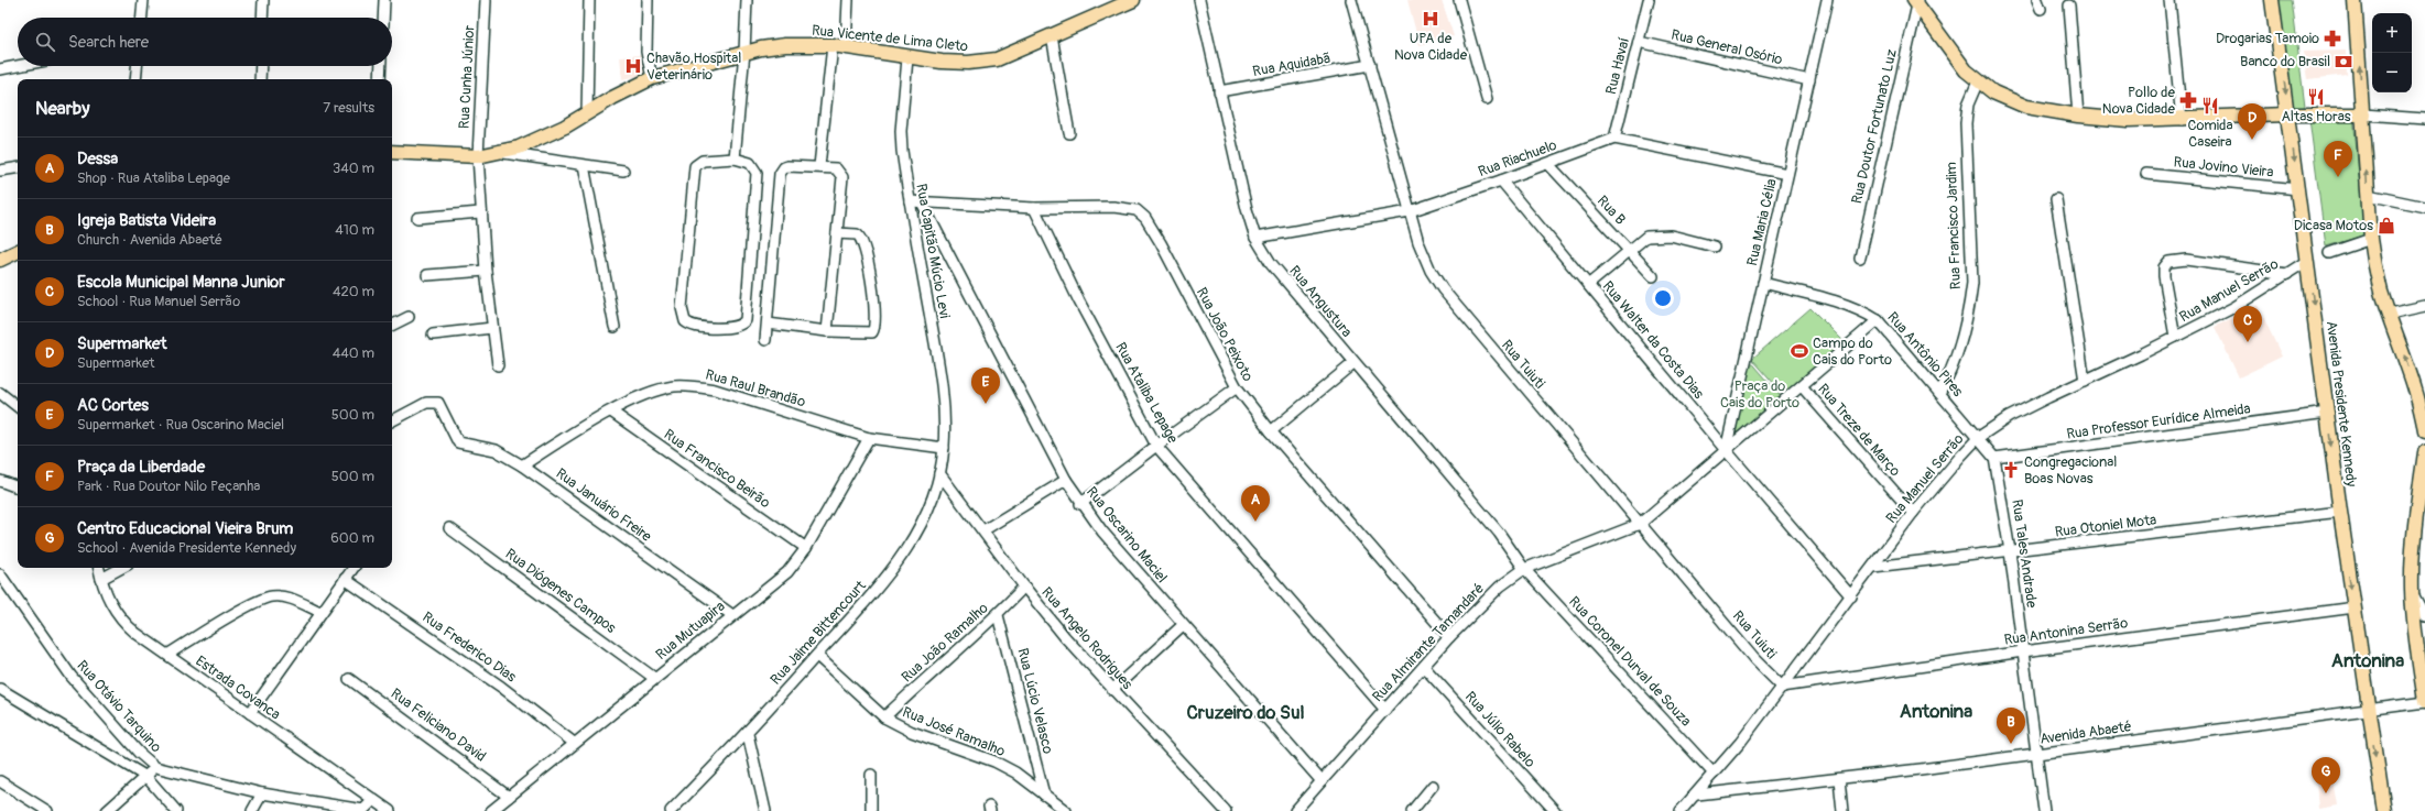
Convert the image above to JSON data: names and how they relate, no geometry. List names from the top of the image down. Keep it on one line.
{"streets":{"main road":["Rua Vicente de Lima Cleto","Avenida Presidente Kennedy"],"street":["Rua General Osório","Rua Aquidabã","Rua Havaí","Rua Cunha Júnior","Rua Doutor Fortunato Luz","Rua Riachuelo","Rua Jovino Vieira","Rua B","Rua Maria Célia","Rua Francisco Jardim","Rua Capitão Múcio Levi","Rua Manuel Serrão","Rua Angustura","Rua João Peixoto","Rua Walter da Costa Dias","Rua Antônio Pires","Rua Tuiuti","Rua Raul Brandão","Rua Ataliba Lepage","Rua Professor Eurídice Almeida","Rua Treze de Março","Rua Francisco Beirão","Rua Januário Freire","Rua Otoniel Mota","Rua Oscarino Maciel","Rua Tales Andrade","Rua Diógenes Campos","Rua Mutuapira","Rua Antonina Serrão","Rua Jaime Bittencourt","Rua Angelo Rodrigues","Rua João Ramalho","Rua Almirante Tamandaré","Rua Frederico Dias","Rua Coronel Durval de Souza","Estrada Covanca","Rua Lúcio Velasco","Rua Otávio Tarquino","Rua Feliciano David","Rua Júlio Rabelo","Rua José Ramalho","Avenida Abaeté"]},"crossings":[["Rua Vicente de Lima Cleto","Rua Cunha Júnior"],["Rua Vicente de Lima Cleto","Rua Capitão Múcio Levi"],["Rua General Osório","Rua Havaí"],["Rua General Osório","Rua Maria Célia"],["Rua Aquidabã","Rua Angustura"],["Rua Aquidabã","Rua Tuiuti"],["Rua Havaí","Rua Riachuelo"],["Rua Riachuelo","Rua B"],["Rua Riachuelo","Rua Angustura"],["Rua Riachuelo","Rua Walter da Costa Dias"],["Rua Riachuelo","Rua Tuiuti"],["Rua Jovino Vieira","Avenida Presidente Kennedy"],["Rua Maria Célia","Rua Walter da Costa Dias"],["Rua Maria Célia","Rua Antônio Pires"],["Rua Maria Célia","Rua Almirante Tamandaré"],["Rua Francisco Jardim","Rua Antônio Pires"],["Rua Capitão Múcio Levi","Rua João Peixoto"],["Rua Capitão Múcio Levi","Rua Raul Brandão"],["Rua Capitão Múcio Levi","Rua Jaime Bittencourt"],["Rua Manuel Serrão","Rua Walter da Costa Dias"],["Rua Manuel Serrão","Rua Antônio Pires"],["Rua Manuel Serrão","Rua Tuiuti"],["Rua Manuel Serrão","Avenida Presidente Kennedy"],["Rua Manuel Serrão","Rua Treze de Março"],["Rua Manuel Serrão","Rua Otoniel Mota"],["Rua Manuel Serrão","Rua Tales Andrade"],["Rua Manuel Serrão","Rua Antonina Serrão"],["Rua Manuel Serrão","Rua Coronel Durval de Souza"],["Rua Manuel Serrão","Avenida Abaeté"],["Rua Angustura","Rua Almirante Tamandaré"],["Rua Angustura","Rua Coronel Durval de Souza"],["Rua João Peixoto","Rua Ataliba Lepage"],["Rua João Peixoto","Rua Oscarino Maciel"],["Rua João Peixoto","Rua Almirante Tamandaré"],["Rua Walter da Costa Dias","Rua Almirante Tamandaré"],["Rua Antônio Pires","Rua Tales Andrade"],["Rua Antônio Pires","Rua Almirante Tamandaré"],["Rua Tuiuti","Rua Antonina Serrão"],["Rua Tuiuti","Rua Almirante Tamandaré"],["Rua Raul Brandão","Rua Francisco Beirão"],["Rua Raul Brandão","Rua Januário Freire"],["Rua Raul Brandão","Rua Mutuapira"],["Rua Raul Brandão","Rua Jaime Bittencourt"],["Rua Ataliba Lepage","Rua Almirante Tamandaré"],["Avenida Presidente Kennedy","Rua Professor Eurídice Almeida"],["Avenida Presidente Kennedy","Rua Otoniel Mota"],["Avenida Presidente Kennedy","Rua Antonina Serrão"],["Avenida Presidente Kennedy","Avenida Abaeté"],["Rua Professor Eurídice Almeida","Rua Tales Andrade"],["Rua Treze de Março","Rua Almirante Tamandaré"],["Rua Francisco Beirão","Rua Mutuapira"],["Rua Januário Freire","Rua Mutuapira"],["Rua Otoniel Mota","Rua Tales Andrade"],["Rua Oscarino Maciel","Rua Almirante Tamandaré"],["Rua Tales Andrade","Rua Antonina Serrão"],["Rua Tales Andrade","Avenida Abaeté"],["Rua Diógenes Campos","Rua Mutuapira"],["Rua Mutuapira","Rua Frederico Dias"],["Rua Mutuapira","Rua Feliciano David"],["Rua Jaime Bittencourt","Rua Angelo Rodrigues"],["Rua Jaime Bittencourt","Rua José Ramalho"],["Rua Angelo Rodrigues","Rua João Ramalho"],["Rua João Ramalho","Rua Lúcio Velasco"],["Rua João Ramalho","Rua José Ramalho"],["Rua Almirante Tamandaré","Rua Coronel Durval de Souza"],["Rua Almirante Tamandaré","Rua Júlio Rabelo"],["Rua Lúcio Velasco","Rua José Ramalho"]],"districts":["Antonina","Antonina","Cruzeiro do Sul"],"parks":["Praça do Cais do Porto"],"places":{"hospital":["UPA de Nova Cidade","Chavão Hospital Veterinário"],"pharmacy":["Drogarias Tamoio","Pollo de Nova Cidade"],"bank":["Banco do Brasil"],"restaurant":["Altas Horas","Comida Caseira"],"shop":["Dicasa Motos"],"sports":["Campo do Cais do Porto"],"church":["Congregacional Boas Novas"]},"page":{"map_buttons":["+","−"],"search":"Search here","heading":["Nearby","7 results"],"pins":["D","F","C","E","A","B","G"],"list":[{"mark":"A","name":"Dessa","note":"Shop · Rua Ataliba Lepage","value":"340 m"},{"mark":"B","name":"Igreja Batista Videira","note":"Church · Avenida Abaeté","value":"410 m"},{"mark":"C","name":"Escola Municipal Manna Junior","note":"School · Rua Manuel Serrão","value":"420 m"},{"mark":"D","name":"Supermarket","note":"Supermarket","value":"440 m"},{"mark":"E","name":"AC Cortes","note":"Supermarket · Rua Oscarino Maciel","value":"500 m"},{"mark":"F","name":"Praça da Liberdade","note":"Park · Rua Doutor Nilo Peçanha","value":"500 m"},{"mark":"G","name":"Centro Educacional Vieira Brum","note":"School · Avenida Presidente Kennedy","value":"600 m"}]}}
